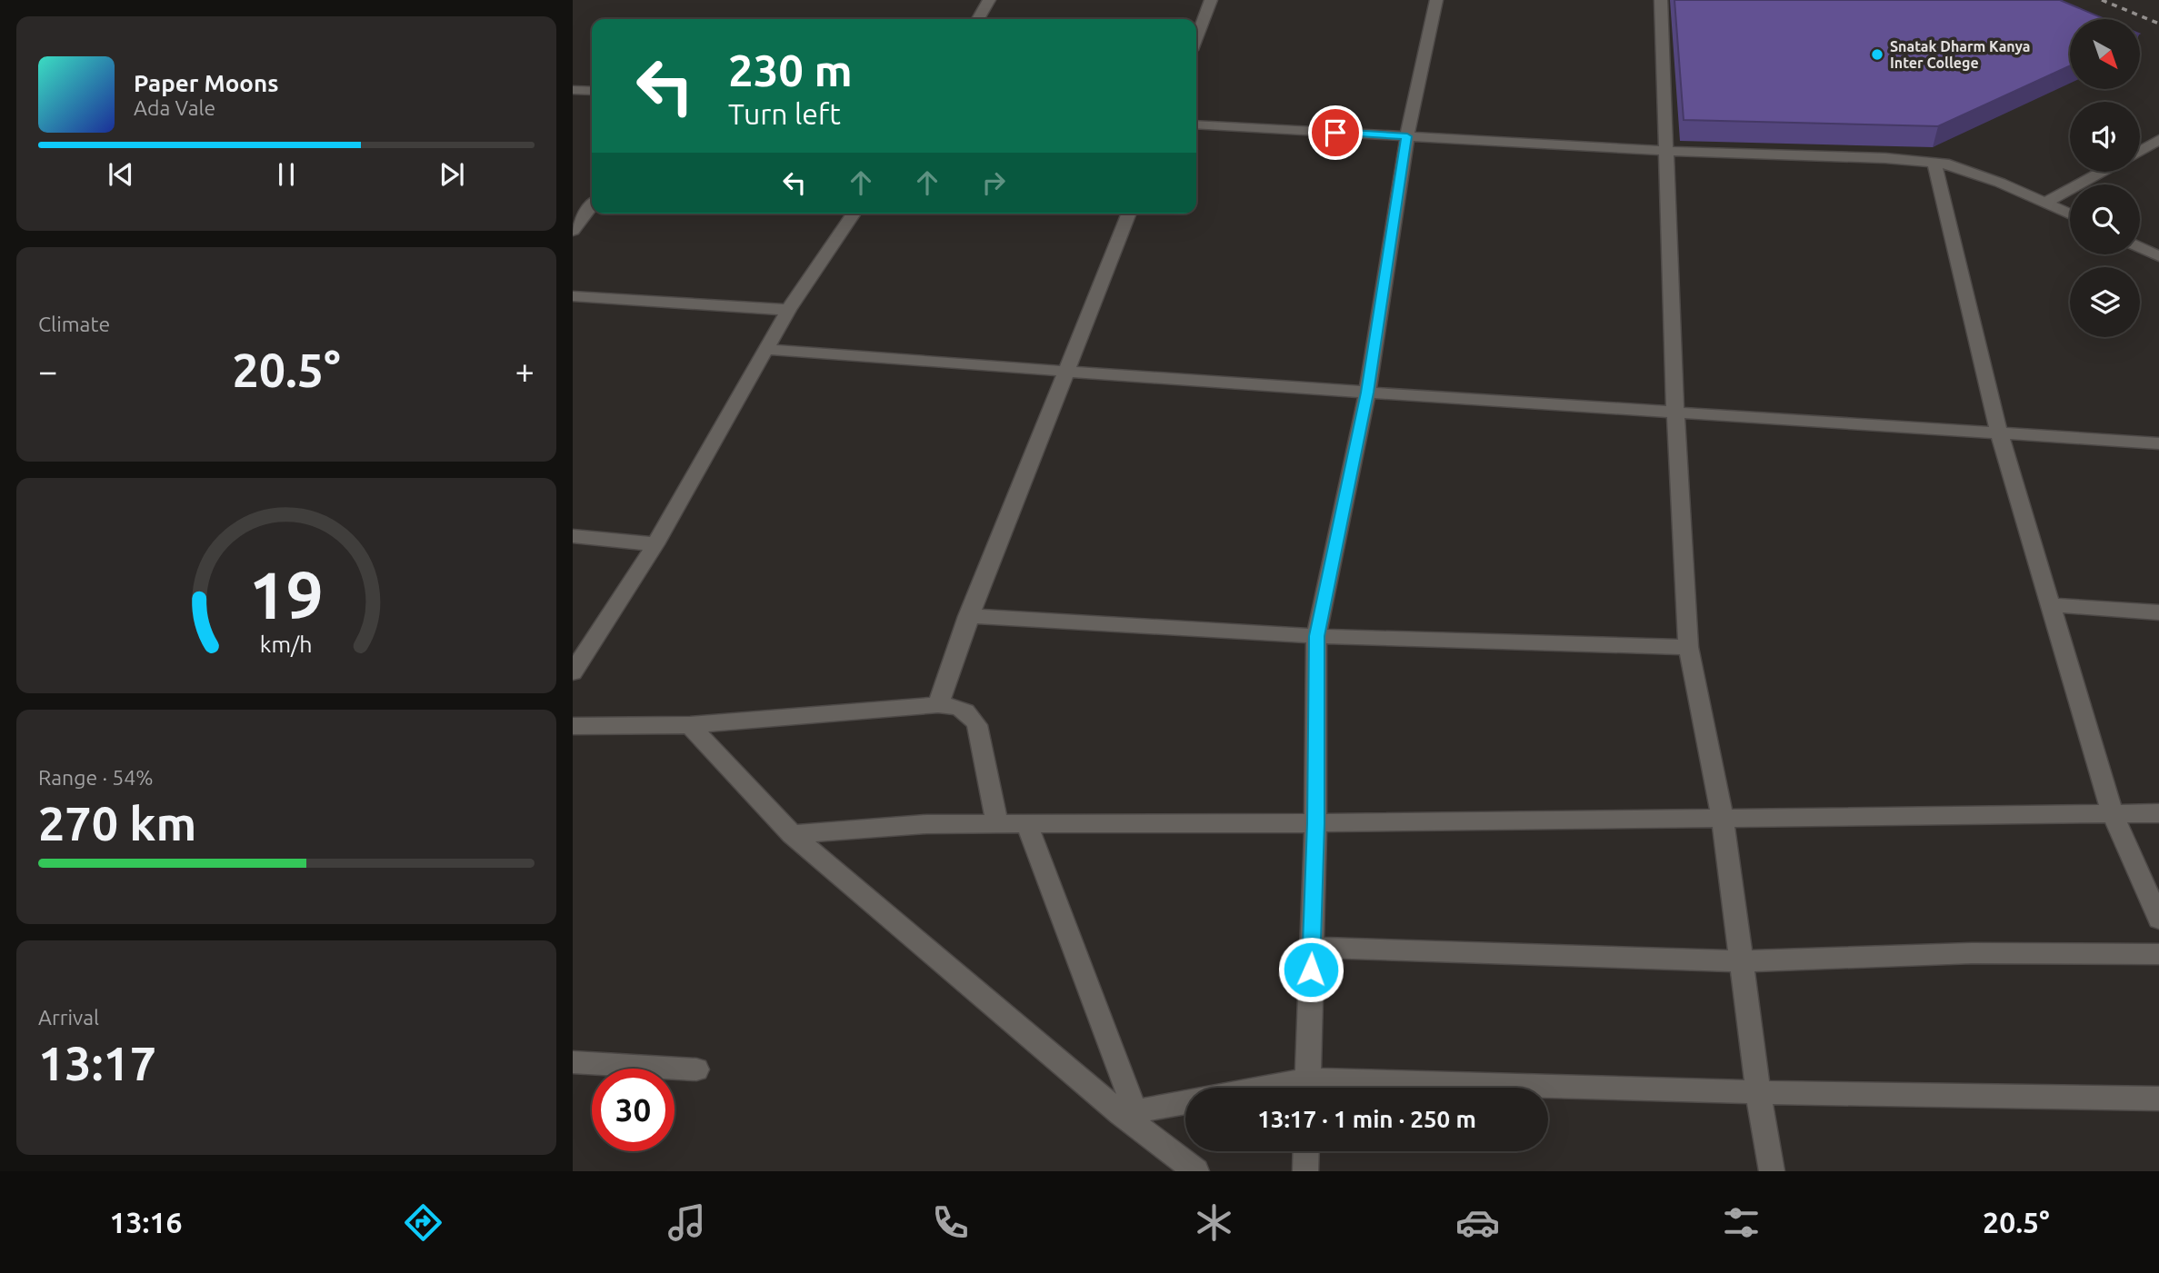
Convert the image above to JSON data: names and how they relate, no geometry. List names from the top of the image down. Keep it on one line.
{"places":["Snatak Dharm Kanya Inter College"],"north":"bottom right","page":{"turn":["230 m","Turn left"],"song":["Paper Moons","Ada Vale"],"tile":["Climate",["Range · 54%","270 km"],["Arrival","13:17"]],"heat":["−","20.5°","+"],"limit":"30","trip":"13:17 · 1 min · 250 m","tabs":["13:16","20.5°"],"gauge":["19","km/h"]}}
